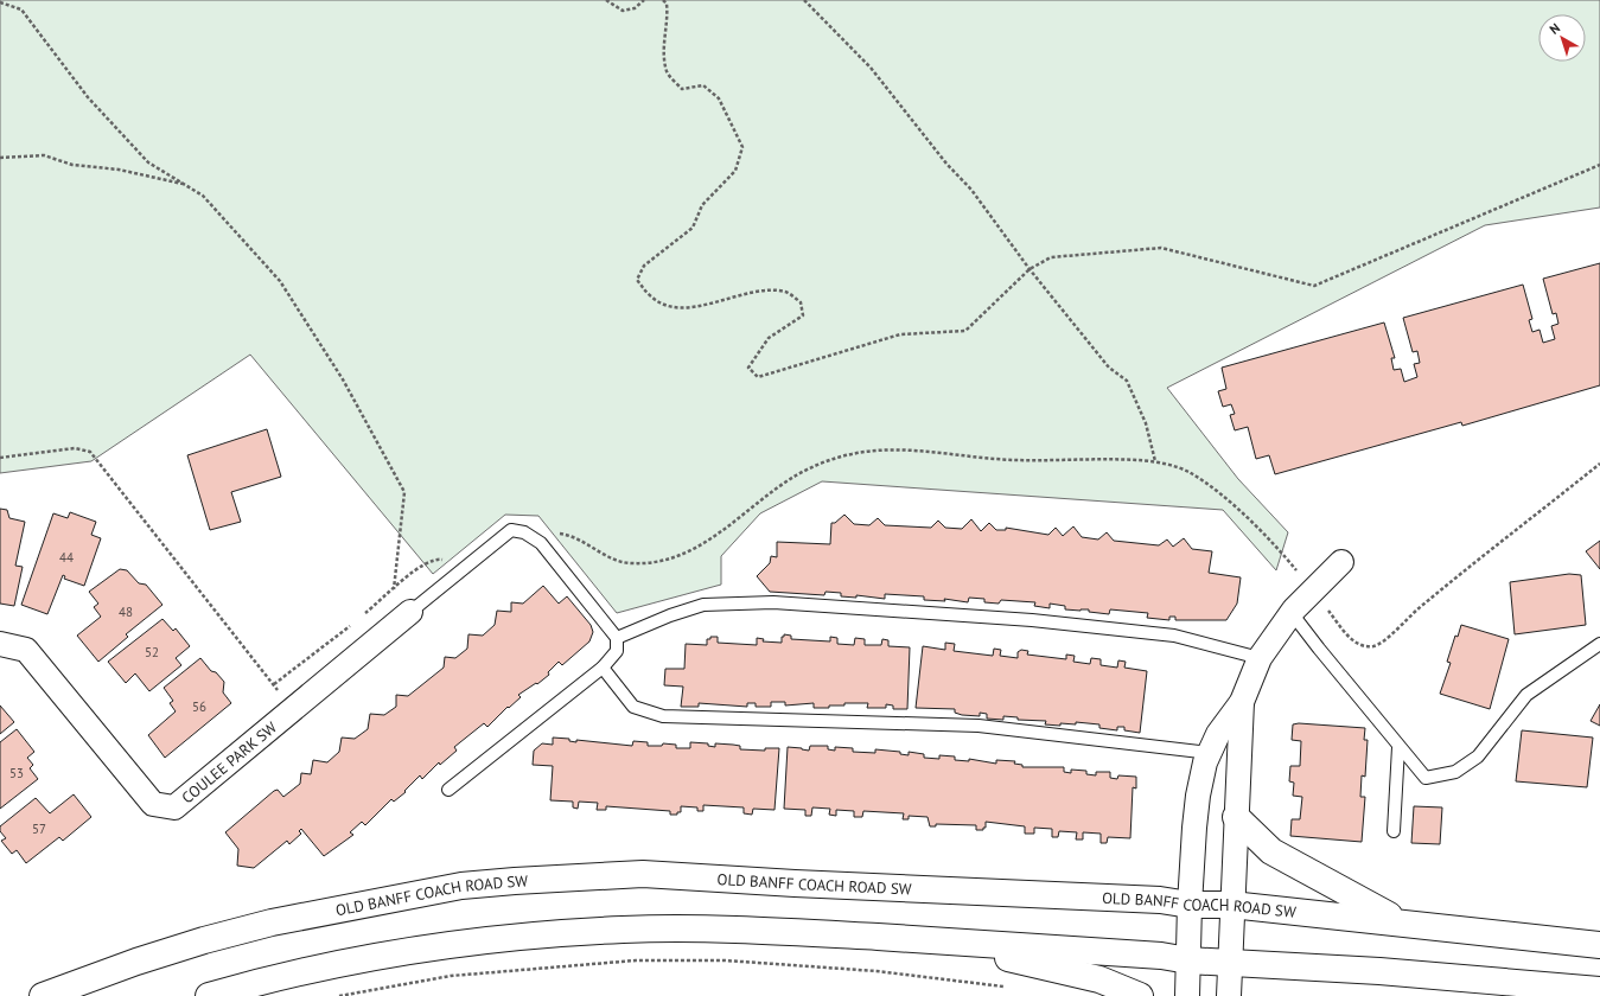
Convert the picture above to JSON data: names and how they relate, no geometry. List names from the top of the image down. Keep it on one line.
{"streets":{"main road":["OLD BANFF COACH ROAD SW"],"street":["COULEE PARK SW"]},"house_numbers":["44","48","52","56","53","57"],"north":"top left"}
